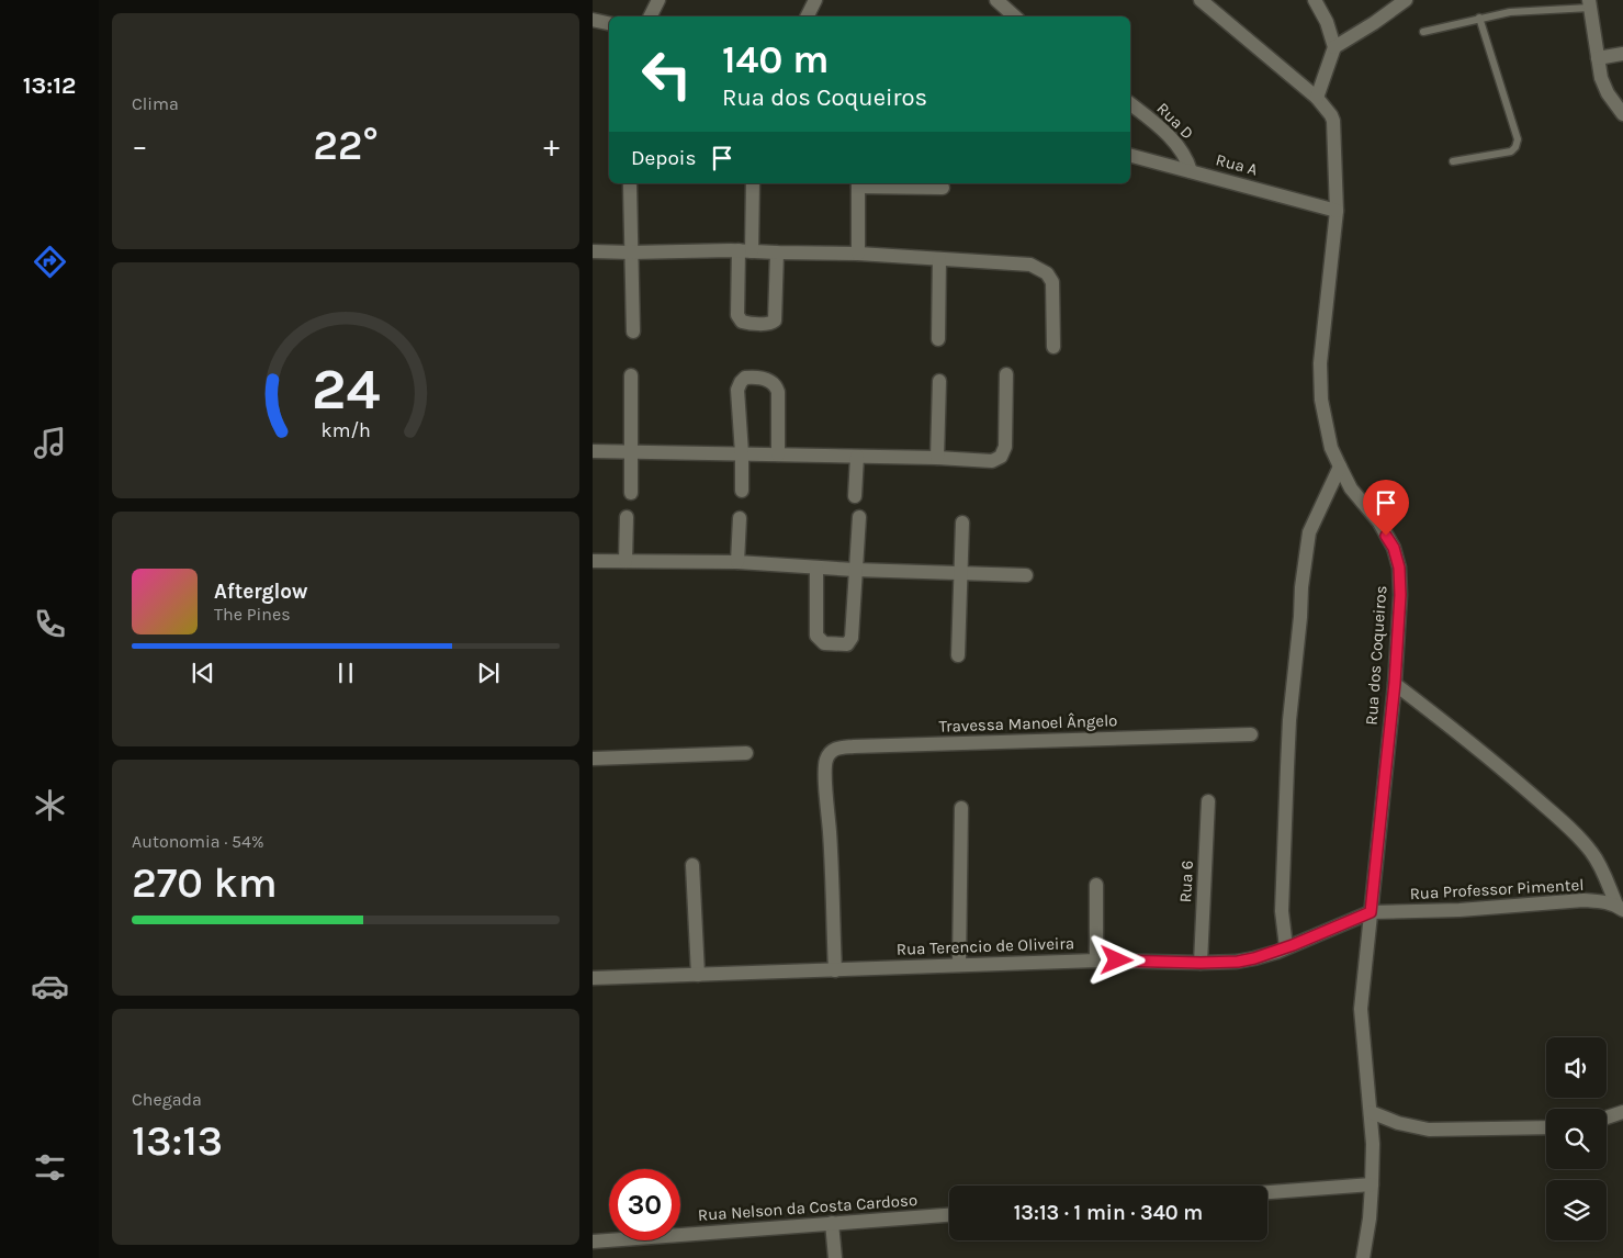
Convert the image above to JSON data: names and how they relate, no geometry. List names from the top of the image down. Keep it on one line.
{"streets":{"street":["Rua D","Rua A","Rua dos Coqueiros","Travessa Manoel Ângelo","Rua 6","Rua Professor Pimentel","Rua Terencio de Oliveira","Rua Nelson da Costa Cardoso"]},"crossings":[["Rua D","Rua A"],["Rua A","Rua dos Coqueiros"],["Rua dos Coqueiros","Rua Professor Pimentel"],["Rua dos Coqueiros","Rua Terencio de Oliveira"],["Travessa Manoel Ângelo","Rua Terencio de Oliveira"],["Rua 6","Rua Terencio de Oliveira"],["Rua Professor Pimentel","Rua Terencio de Oliveira"]],"page":{"tabs":"13:12","tile":["Clima",["Autonomia · 54%","270 km"],["Chegada","13:13"]],"turn":["140 m","Rua dos Coqueiros"],"heat":["−","22°","+"],"then":"Depois","song":["Afterglow","The Pines"],"limit":"30","trip":"13:13 · 1 min · 340 m","gauge":["24","km/h"]}}
